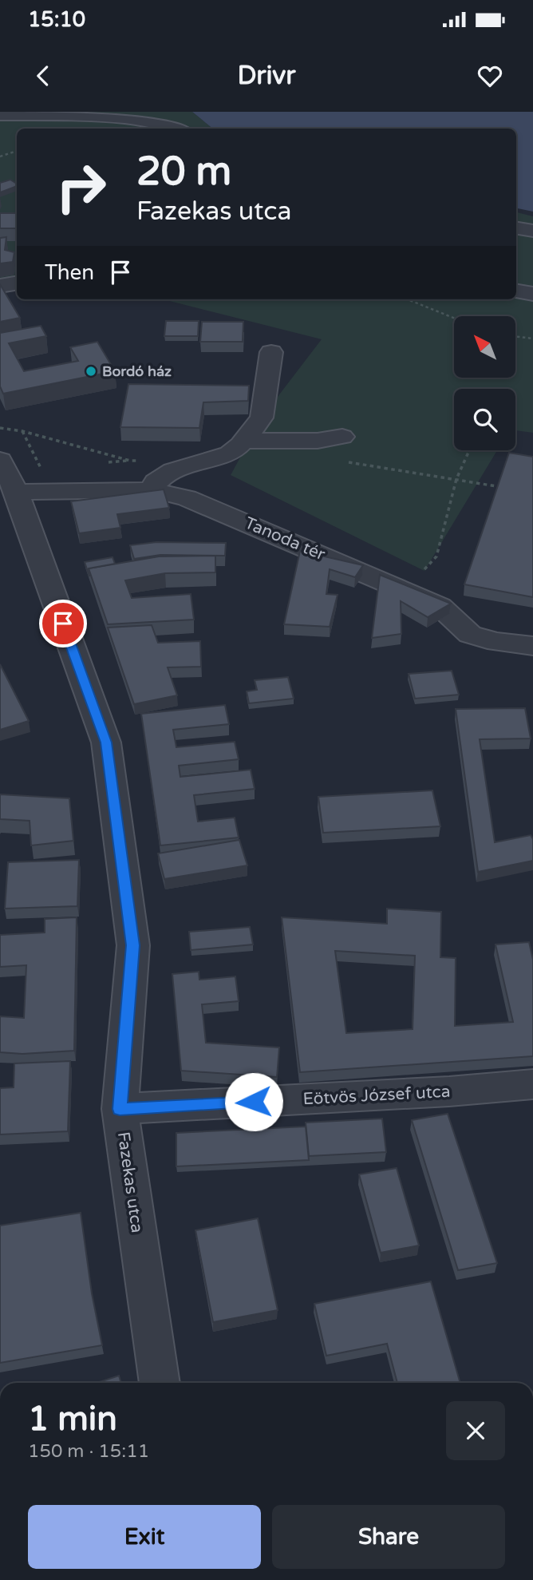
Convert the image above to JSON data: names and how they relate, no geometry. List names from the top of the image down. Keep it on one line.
{"streets":{"street":["Tanoda tér","Eötvös József utca","Fazekas utca"]},"crossings":[["Tanoda tér","Fazekas utca"],["Eötvös József utca","Fazekas utca"]],"places":["Bordó ház"],"north":"top left","page":{"status":"15:10","header":"Drivr","turn":["20 m","Fazekas utca"],"then":"Then","heading":["1 min","150 m · 15:11"],"buttons":["Exit","Share"]}}
